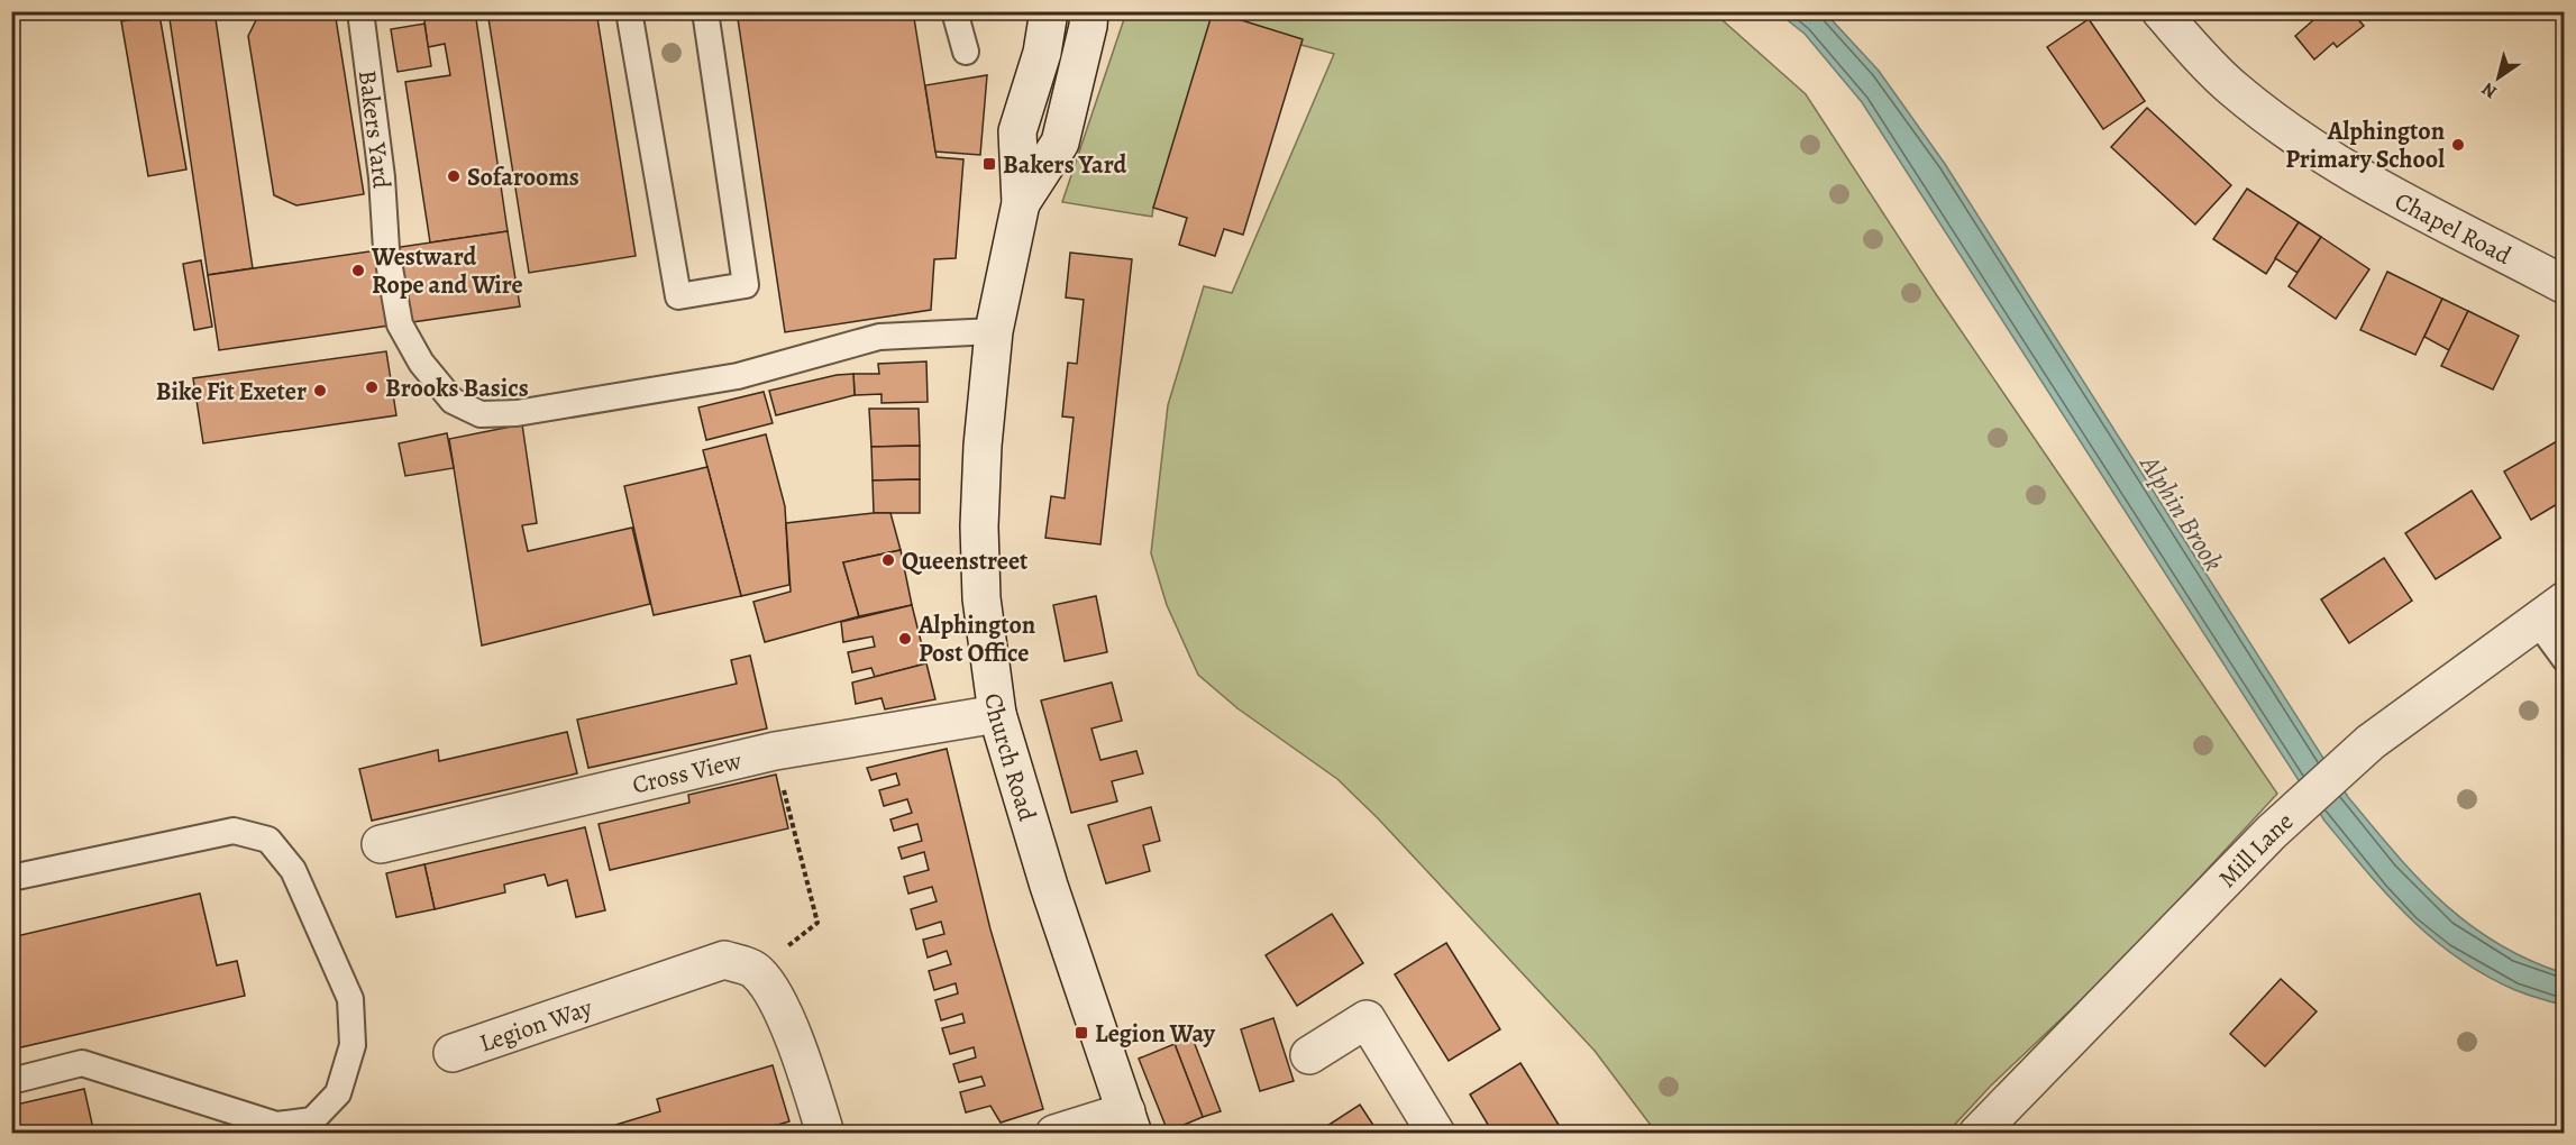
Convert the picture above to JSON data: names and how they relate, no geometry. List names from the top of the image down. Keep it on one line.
{"streets":{"street":["Chapel Road","Church Road","Cross View","Mill Lane","Legion Way"],"lane":["Bakers Yard"]},"crossings":[["Bakers Yard","Church Road"],["Church Road","Cross View"]],"water":["Alphin Brook"],"places":{"other":["Alphington Primary School","Sofarooms","Westward Rope and Wire","Brooks Basics","Bike Fit Exeter","Queenstreet","Alphington Post Office"],"transit":["Bakers Yard","Legion Way"]},"north":"bottom left"}
